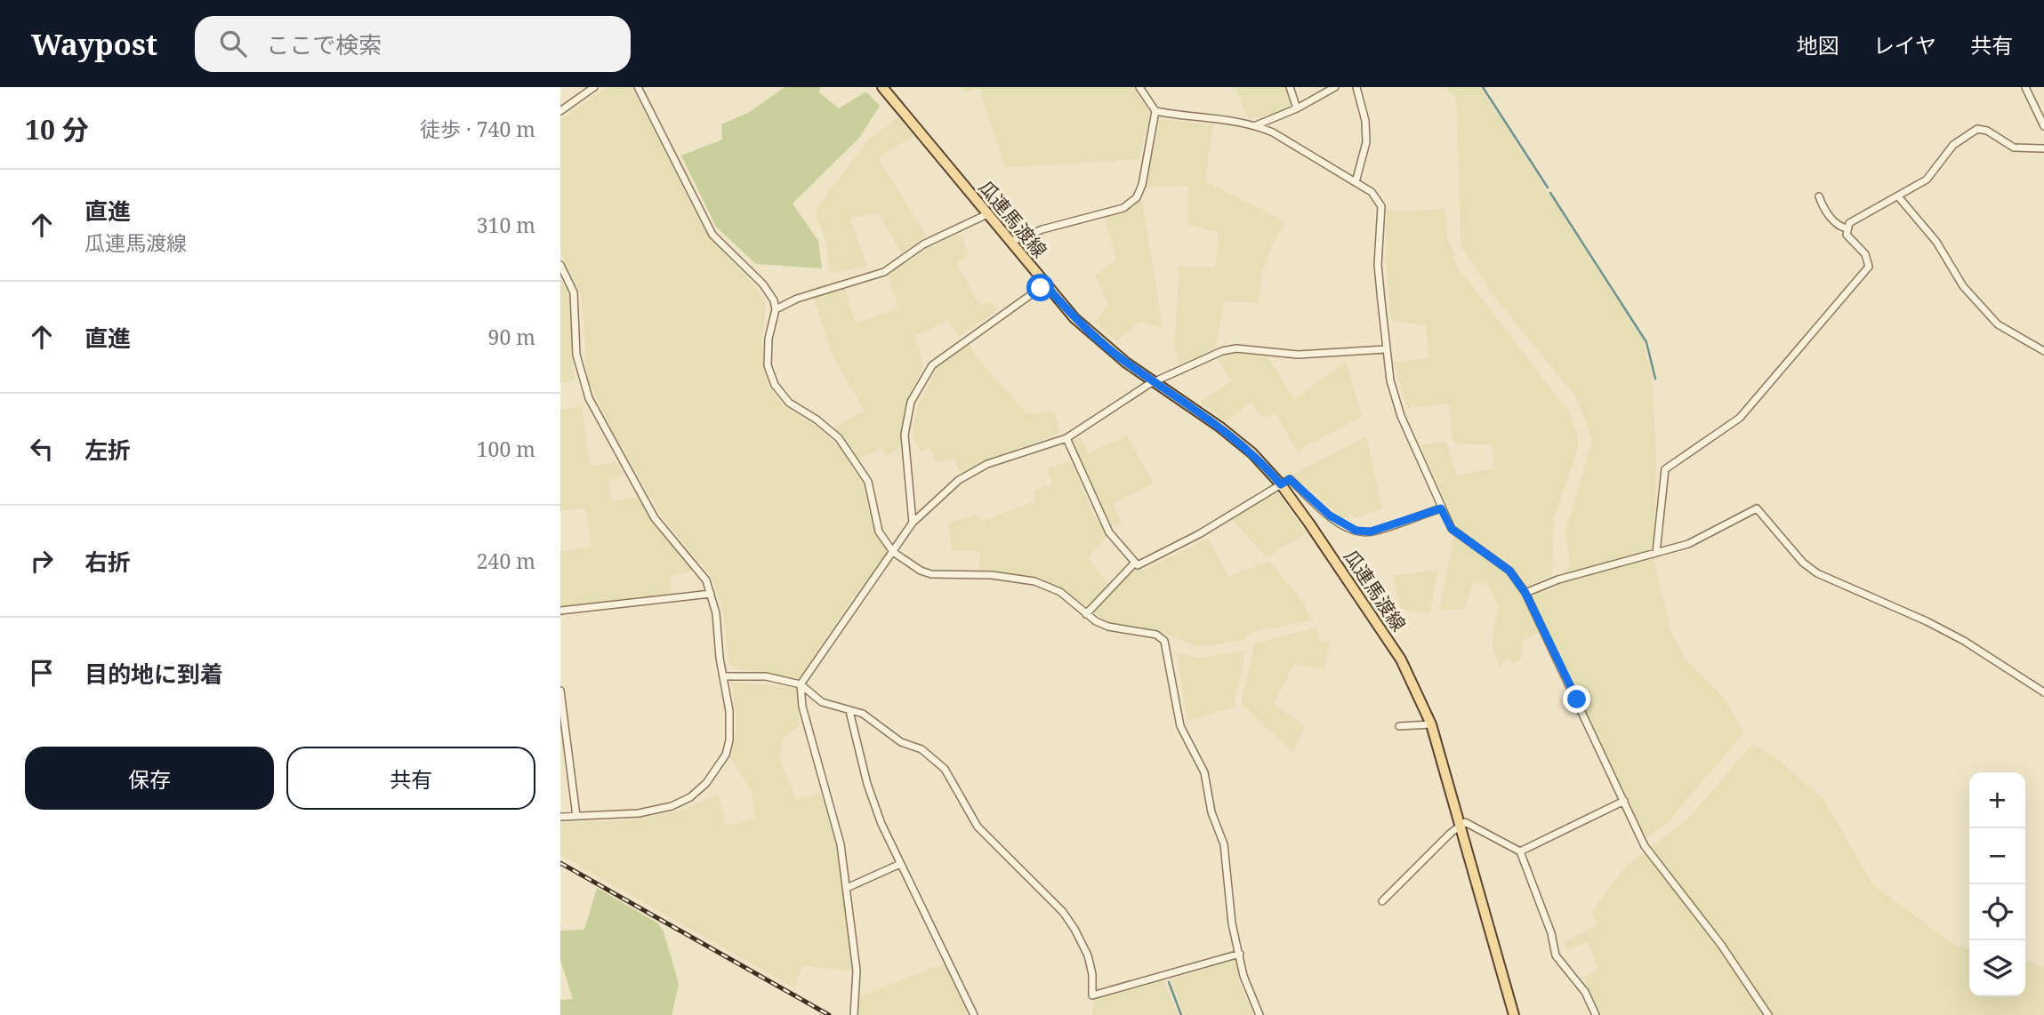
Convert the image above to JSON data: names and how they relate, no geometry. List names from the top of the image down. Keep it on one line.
{"streets":{"main road":["瓜連馬渡線"]},"page":{"header":"Waypost","search":"ここで検索","nav":["地図","レイヤ","共有"],"heading":["10 分","徒歩 · 740 m"],"list":[["直進","瓜連馬渡線","310 m"],["直進","90 m"],["左折","100 m"],["右折","240 m"],"目的地に到着"],"buttons":["保存","共有"],"map_buttons":["+","−"]}}
